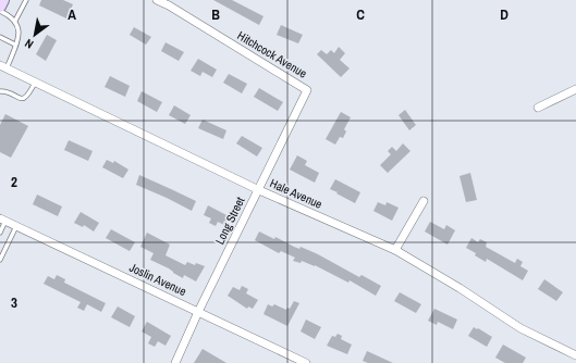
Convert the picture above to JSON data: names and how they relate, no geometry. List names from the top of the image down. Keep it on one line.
{"streets":{"street":["Hitchcock Avenue","Hale Avenue","Long Street","Joslin Avenue"]},"crossings":[["Hitchcock Avenue","Long Street"],["Hale Avenue","Long Street"],["Long Street","Joslin Avenue"]],"north":"bottom left","grid":{"columns":["A","B","C","D"],"rows":["2","3"]}}
